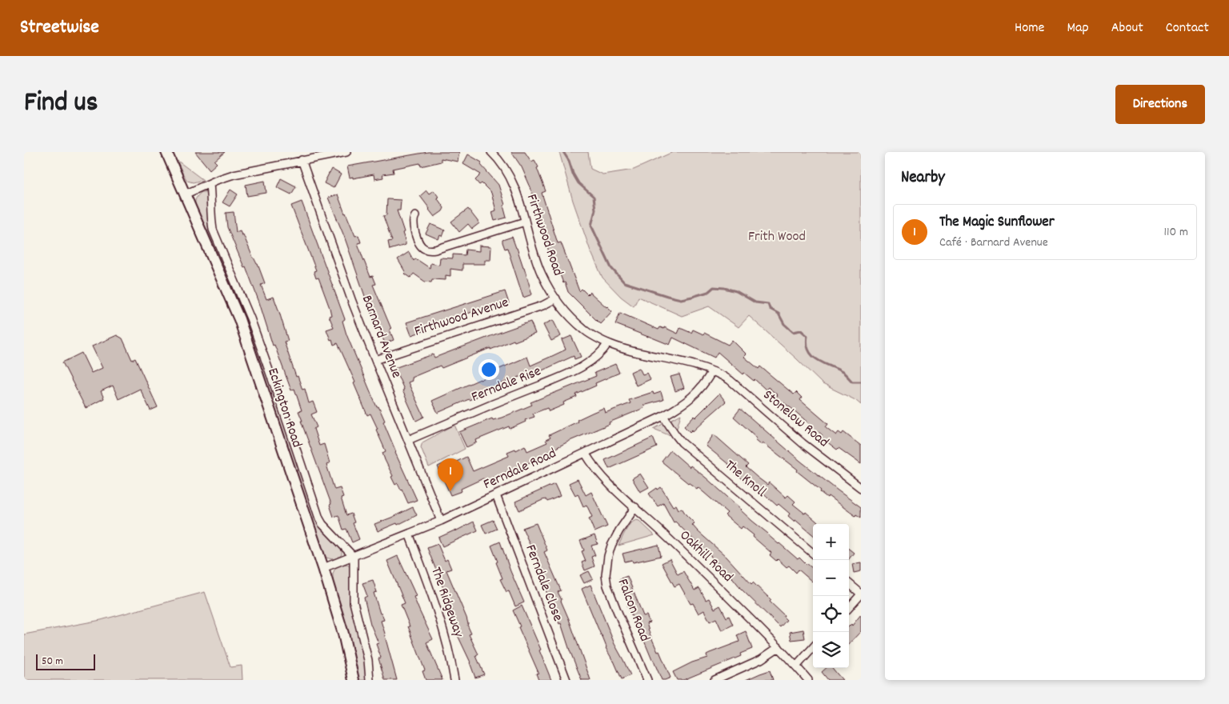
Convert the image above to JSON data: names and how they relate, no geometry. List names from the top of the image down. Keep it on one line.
{"streets":{"main road":["Eckington Road"],"street":["Firthwood Road","Firthwood Avenue","Barnard Avenue","Ferndale Rise","Stonelow Road","Ferndale Road","The Knoll","Oakhill Road","Ferndale Close","The Ridgeway","Falcon Road"]},"crossings":[["Firthwood Road","Firthwood Avenue"],["Firthwood Road","Ferndale Rise"],["Firthwood Road","Stonelow Road"],["Firthwood Road","Ferndale Road"],["Firthwood Avenue","Barnard Avenue"],["Barnard Avenue","Ferndale Rise"],["Barnard Avenue","Ferndale Road"],["Eckington Road","Ferndale Road"],["Stonelow Road","Ferndale Road"],["Ferndale Road","The Knoll"],["Ferndale Road","Oakhill Road"],["Ferndale Road","Ferndale Close"],["Ferndale Road","The Ridgeway"],["Oakhill Road","Falcon Road"]],"parks":["Frith Wood"],"scale_bar":"50 m","page":{"header":"Streetwise","nav":["Home","Map","About","Contact"],"title":"Find us","buttons":"Directions","heading":"Nearby","list":[{"mark":"1","name":"The Magic Sunflower","note":"Café · Barnard Avenue","value":"110 m"}],"pins":"1","map_buttons":["+","−"],"scale":"50 m"}}
